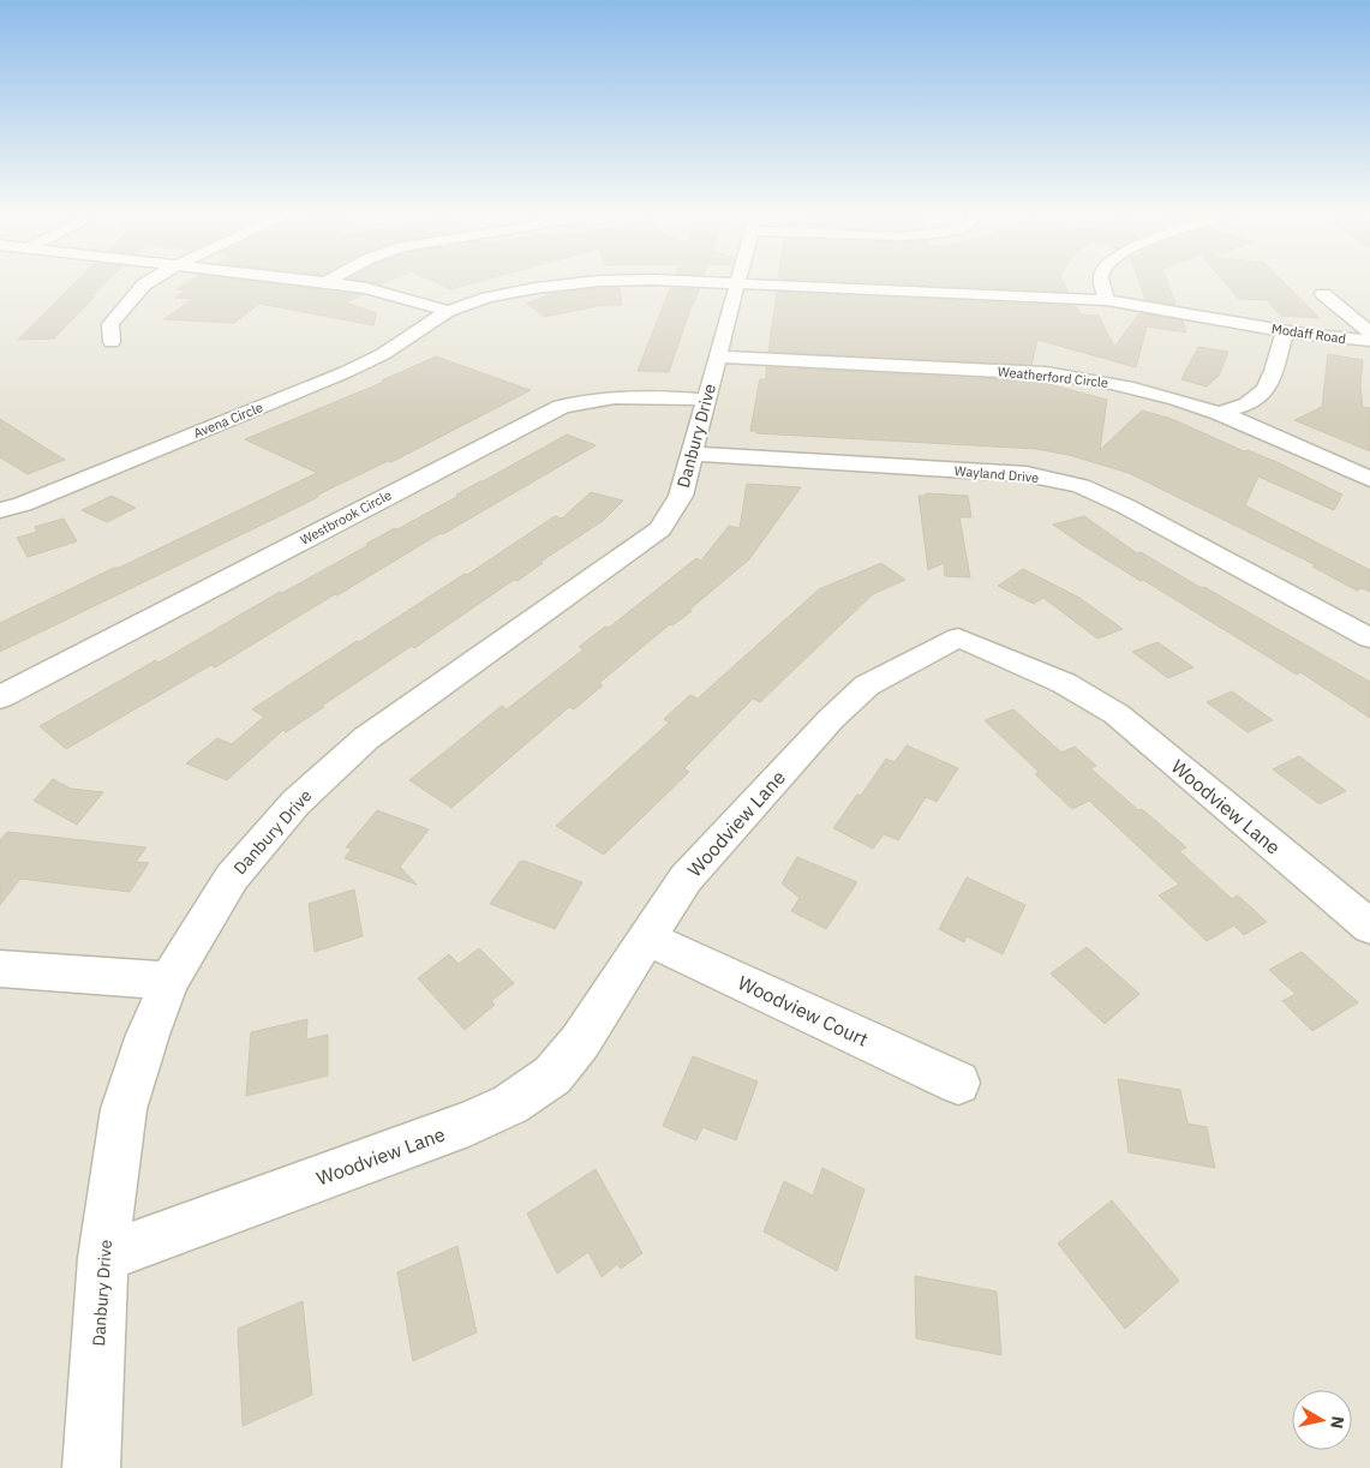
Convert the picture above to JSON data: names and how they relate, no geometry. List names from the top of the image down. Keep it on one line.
{"streets":{"street":["Modaff Road","Weatherford Circle","Avena Circle","Danbury Drive","Wayland Drive","Westbrook Circle","Woodview Lane","Woodview Court"]},"crossings":[["Modaff Road","Avena Circle"],["Weatherford Circle","Danbury Drive"],["Danbury Drive","Wayland Drive"],["Danbury Drive","Westbrook Circle"],["Danbury Drive","Woodview Lane"],["Woodview Lane","Woodview Court"]],"north":"right"}
